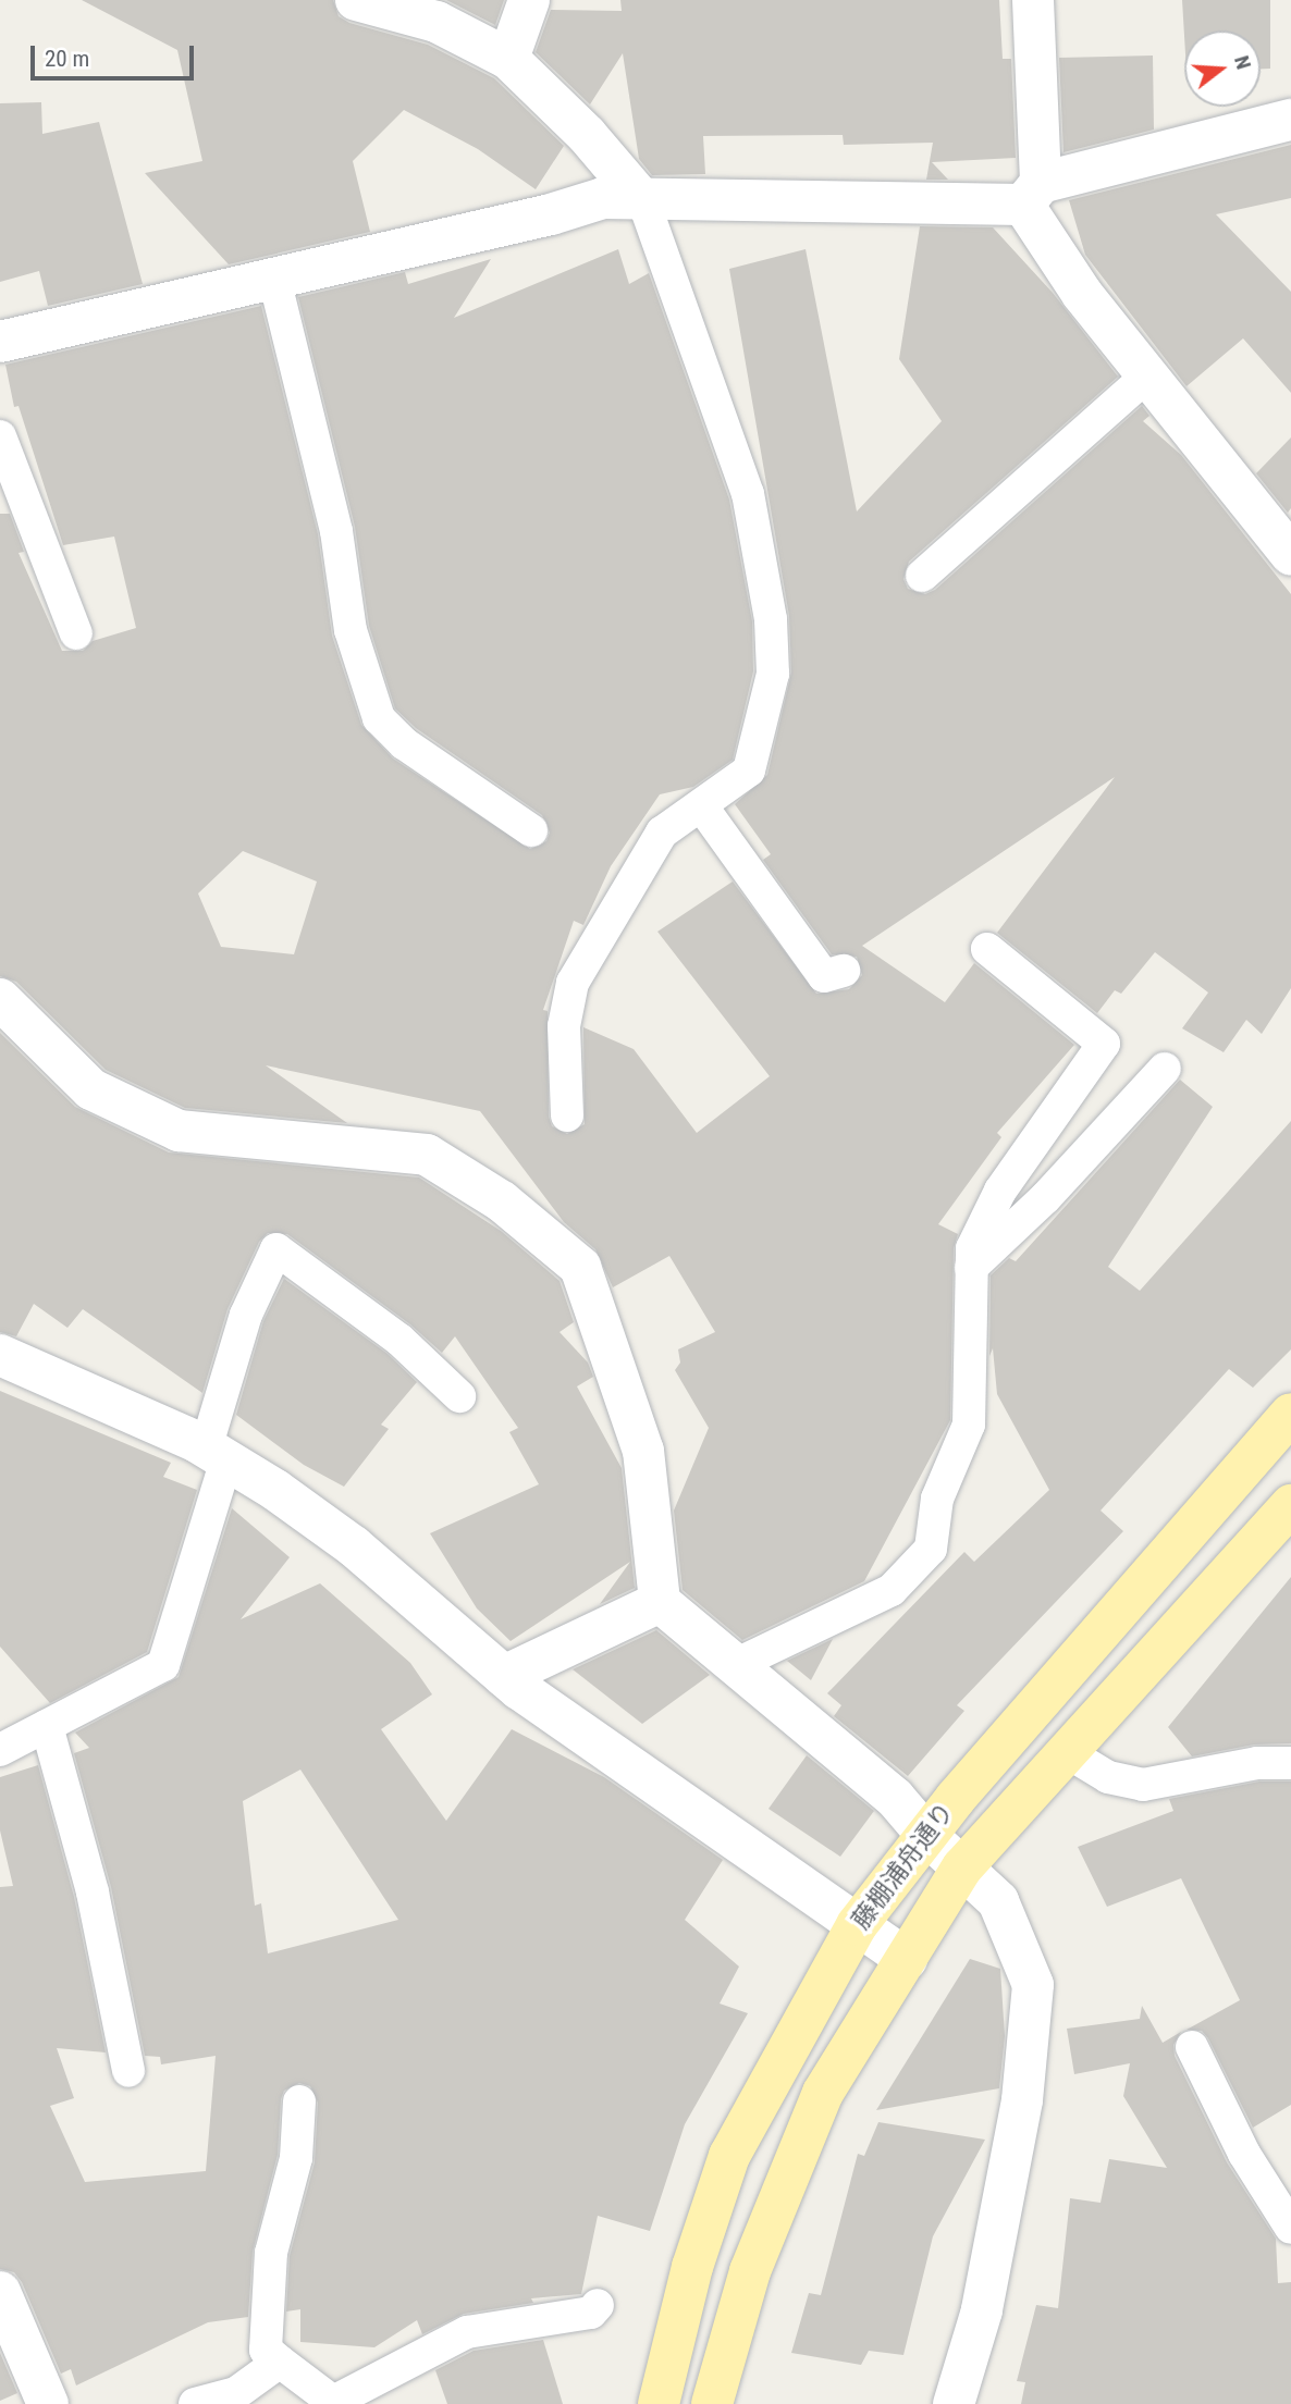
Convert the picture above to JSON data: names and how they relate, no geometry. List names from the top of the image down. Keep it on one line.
{"streets":{"main road":["藤棚浦舟通り"]},"scale_bar":"20 m","north":"right"}
